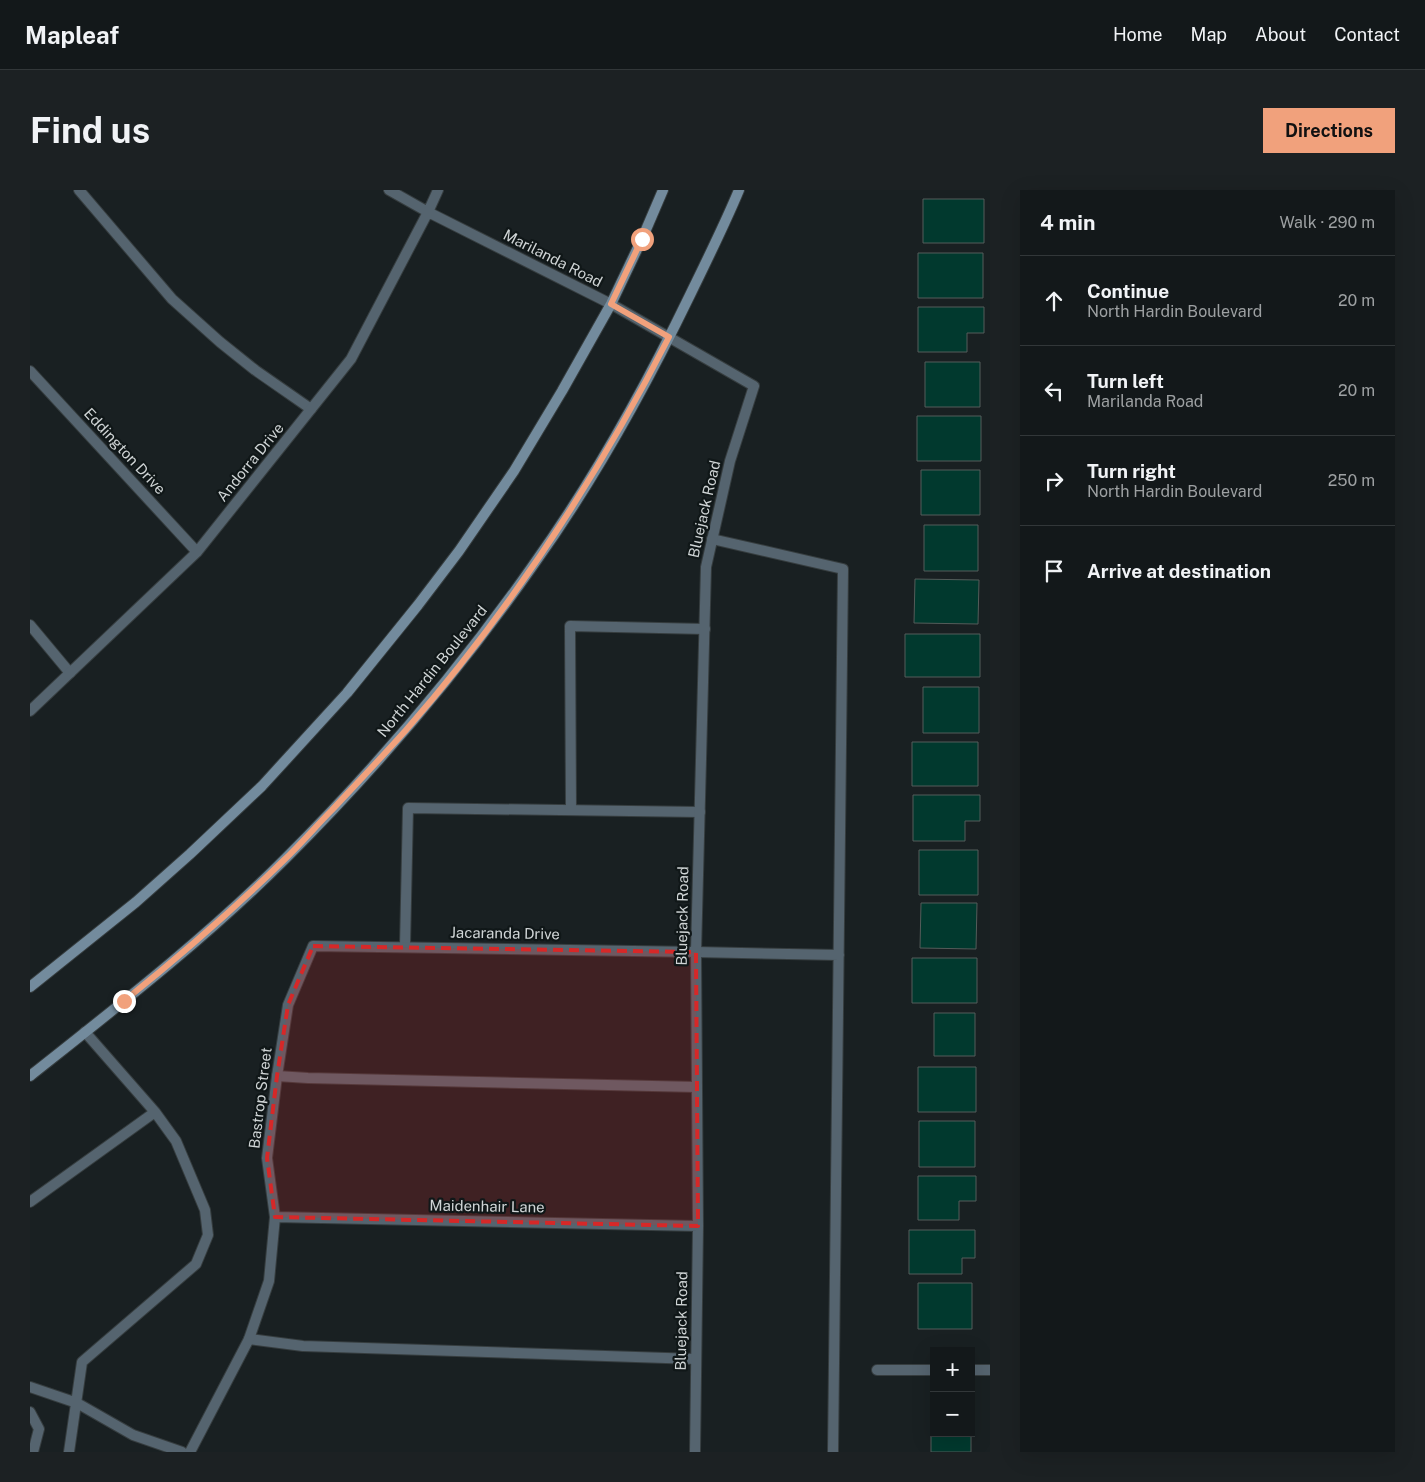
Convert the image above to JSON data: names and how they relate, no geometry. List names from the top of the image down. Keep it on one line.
{"streets":{"main road":["North Hardin Boulevard"],"street":["Marilanda Road","Eddington Drive","Andorra Drive","Bluejack Road","Jacaranda Drive","Bastrop Street","Maidenhair Lane"]},"crossings":[["Marilanda Road","Andorra Drive"],["Marilanda Road","Bluejack Road"],["Marilanda Road","North Hardin Boulevard"],["Eddington Drive","Andorra Drive"],["Bluejack Road","Jacaranda Drive"],["Bluejack Road","Maidenhair Lane"],["Jacaranda Drive","Bastrop Street"],["Bastrop Street","Maidenhair Lane"]],"page":{"header":"Mapleaf","nav":["Home","Map","About","Contact"],"buttons":"Directions","title":"Find us","heading":["4 min","Walk · 290 m"],"list":[["Continue","North Hardin Boulevard","20 m"],["Turn left","Marilanda Road","20 m"],["Turn right","North Hardin Boulevard","250 m"],"Arrive at destination"],"map_buttons":["+","−"]}}
